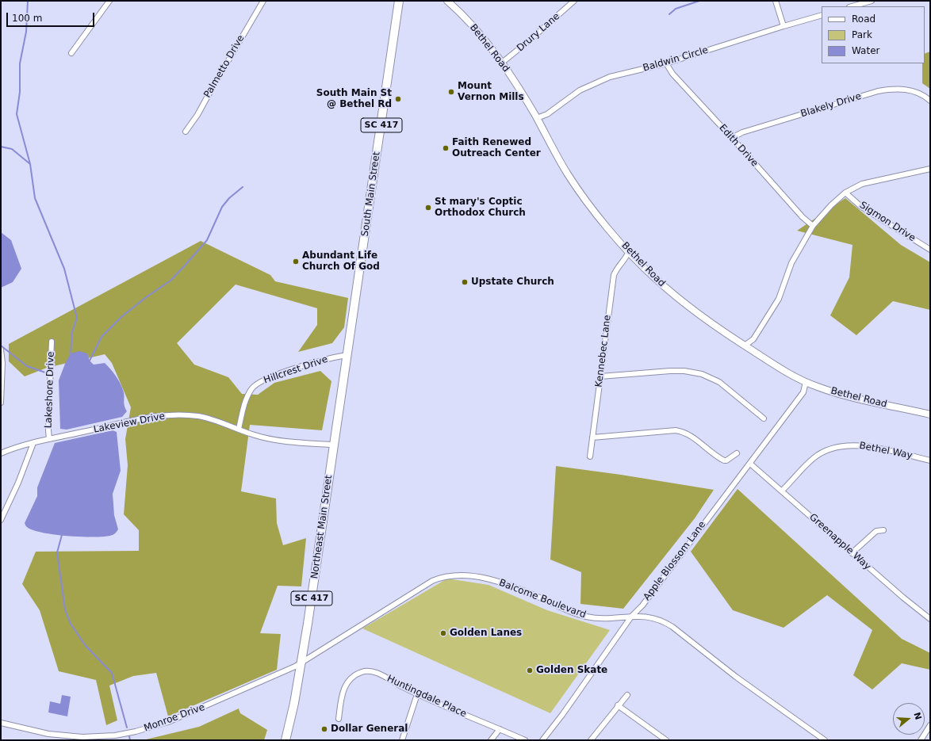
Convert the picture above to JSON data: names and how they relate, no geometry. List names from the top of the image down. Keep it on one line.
{"streets":{"main road":["SC 417","South Main Street","Northeast Main Street"],"street":["Drury Lane","Bethel Road","Baldwin Circle","Palmetto Drive","Blakely Drive","Edith Drive","Sigmon Drive","Kennebec Lane","Hillcrest Drive","Lakeshore Drive","Lakeview Drive","Bethel Way","Greenapple Way","Apple Blossom Lane","Balcome Boulevard","Huntingdale Place","Monroe Drive"]},"crossings":[["Drury Lane","Bethel Road"],["Bethel Road","Baldwin Circle"],["Bethel Road","Kennebec Lane"],["Bethel Road","Apple Blossom Lane"],["Baldwin Circle","Edith Drive"],["Blakely Drive","Edith Drive"],["South Main Street","Hillcrest Drive"],["South Main Street","Lakeview Drive"],["South Main Street","Northeast Main Street"],["Hillcrest Drive","Lakeview Drive"],["Lakeshore Drive","Lakeview Drive"],["Lakeview Drive","Northeast Main Street"],["Bethel Way","Greenapple Way"],["Northeast Main Street","Balcome Boulevard"],["Northeast Main Street","Monroe Drive"],["Greenapple Way","Apple Blossom Lane"],["Apple Blossom Lane","Balcome Boulevard"],["Balcome Boulevard","Monroe Drive"]],"places":["Mount Vernon Mills","South Main St @ Bethel Rd","Faith Renewed Outreach Center","St mary's Coptic Orthodox Church","Abundant Life Church Of God","Upstate Church","Golden Lanes","Golden Skate","Dollar General"],"legend":["Road","Park","Water"],"scale_bar":"100 m","north":"right"}
